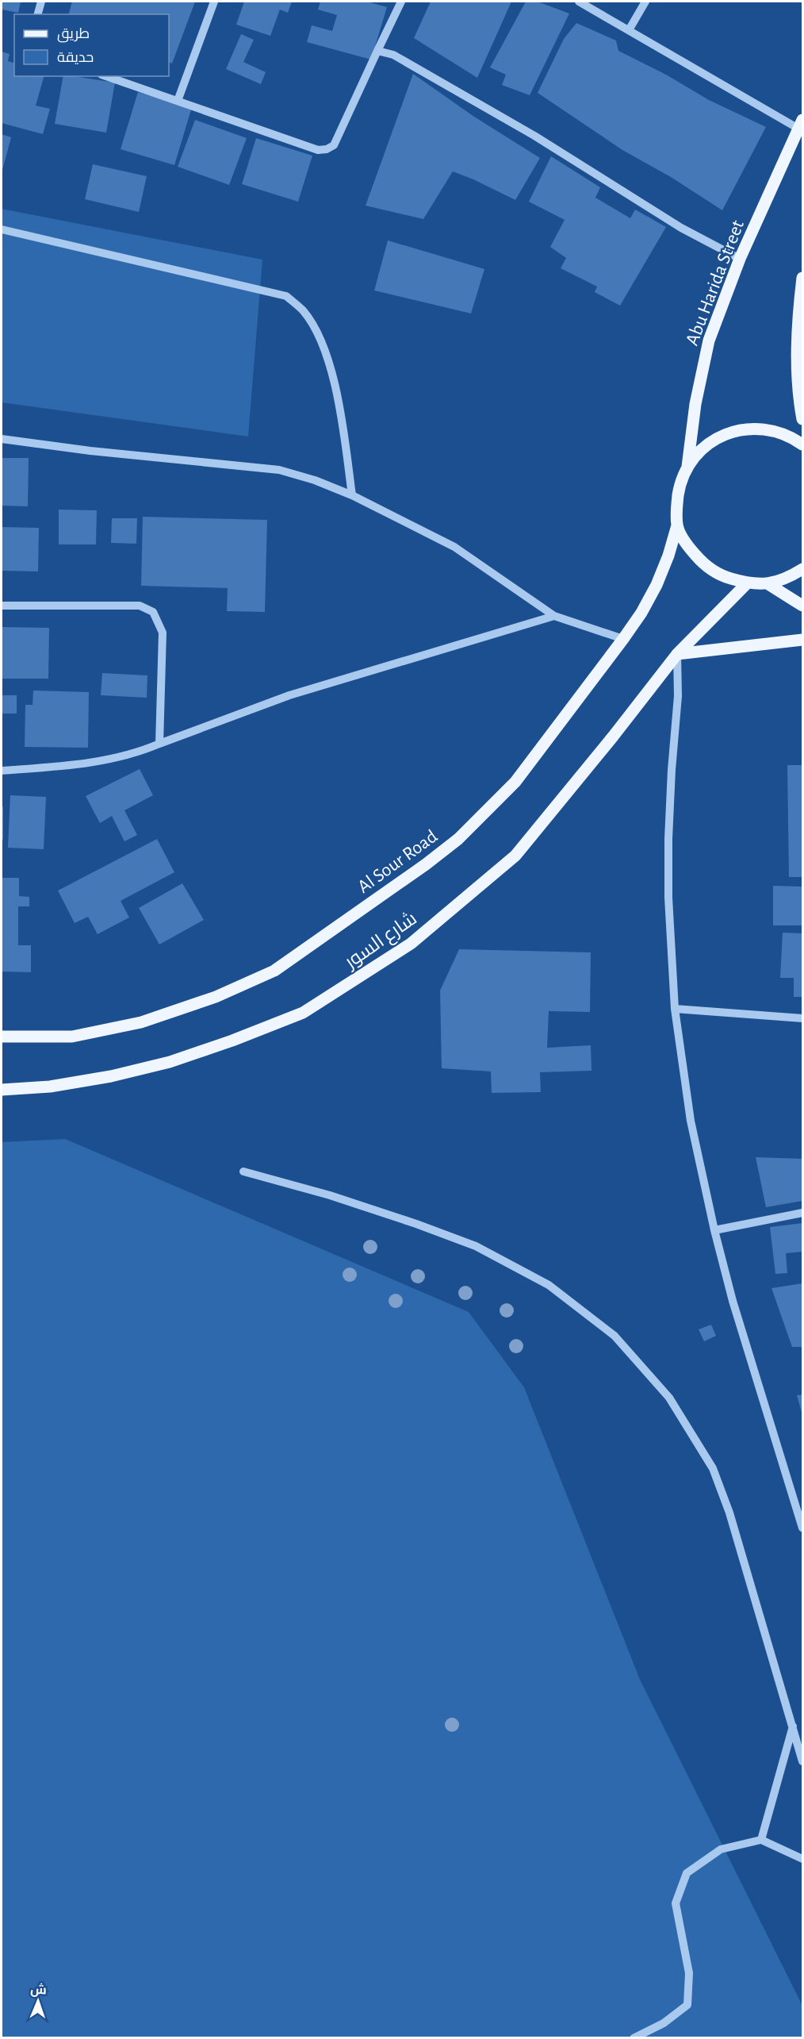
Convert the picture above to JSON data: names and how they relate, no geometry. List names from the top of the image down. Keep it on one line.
{"streets":{"main road":["Abu Harida Street","Al Sour Road","شارع السور"]},"legend":["طريق","حديقة"],"north":"top"}
